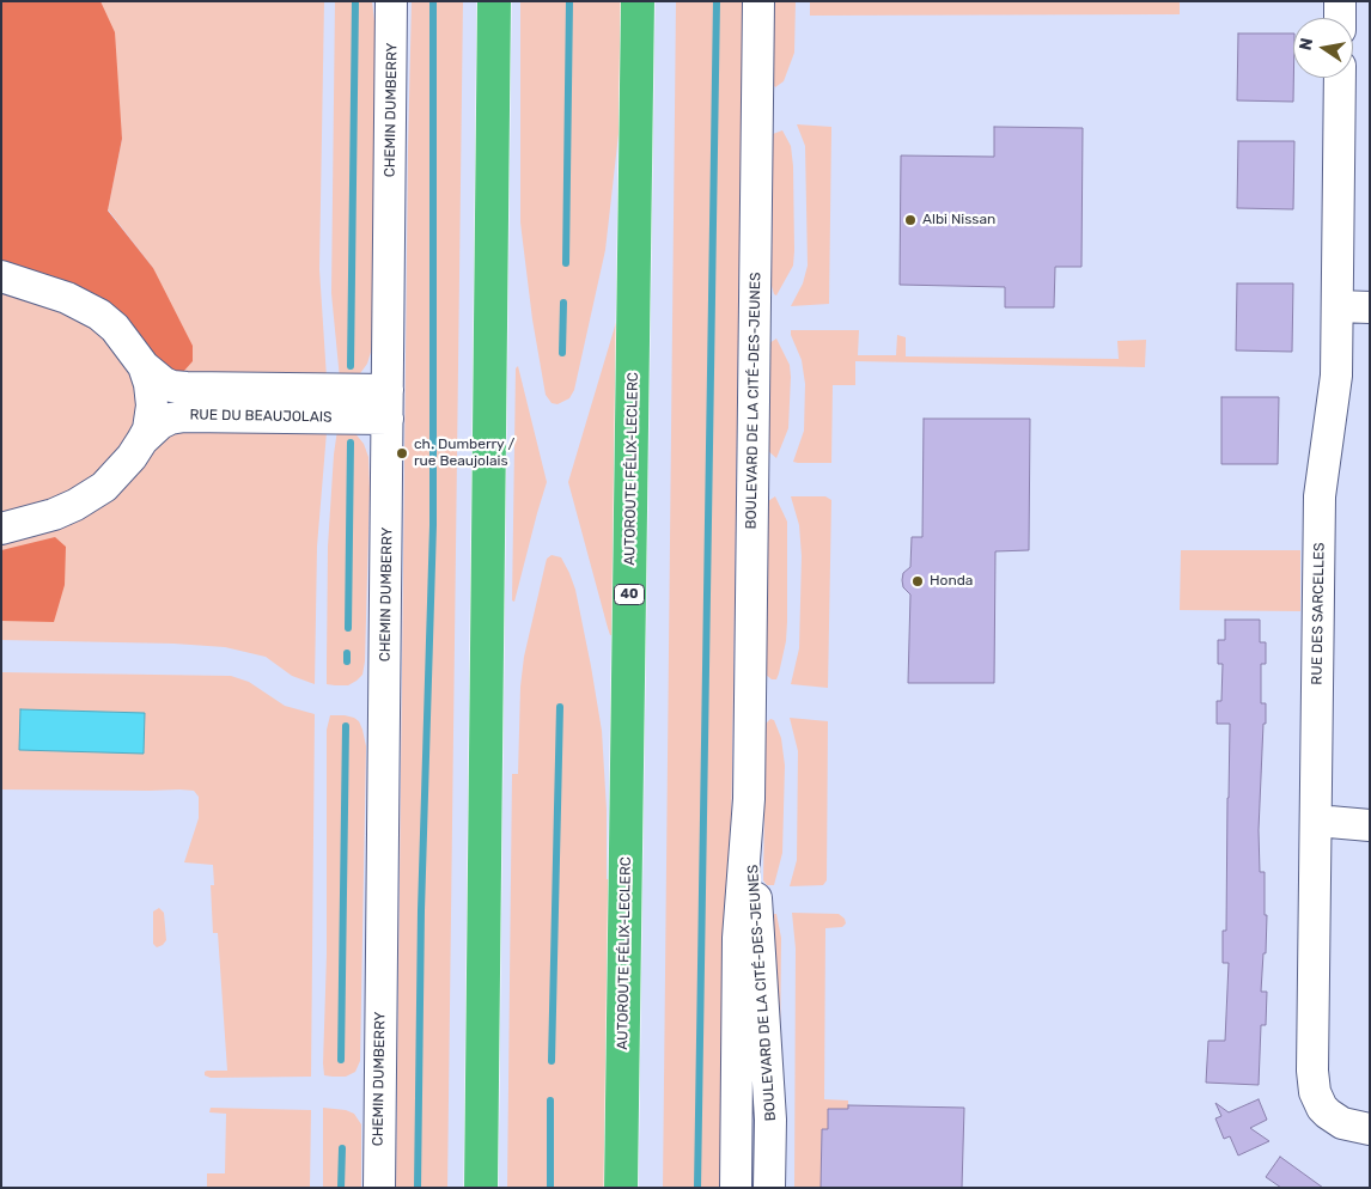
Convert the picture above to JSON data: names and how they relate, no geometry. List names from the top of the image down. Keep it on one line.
{"streets":{"highway":["AUTOROUTE FÉLIX-LECLERC","40"],"street":["CHEMIN DUMBERRY","BOULEVARD DE LA CITÉ-DES-JEUNES","RUE DU BEAUJOLAIS","RUE DES SARCELLES"]},"crossings":[["CHEMIN DUMBERRY","RUE DU BEAUJOLAIS"]],"places":["Albi Nissan","ch. Dumberry / rue Beaujolais","Honda"],"north":"left"}
